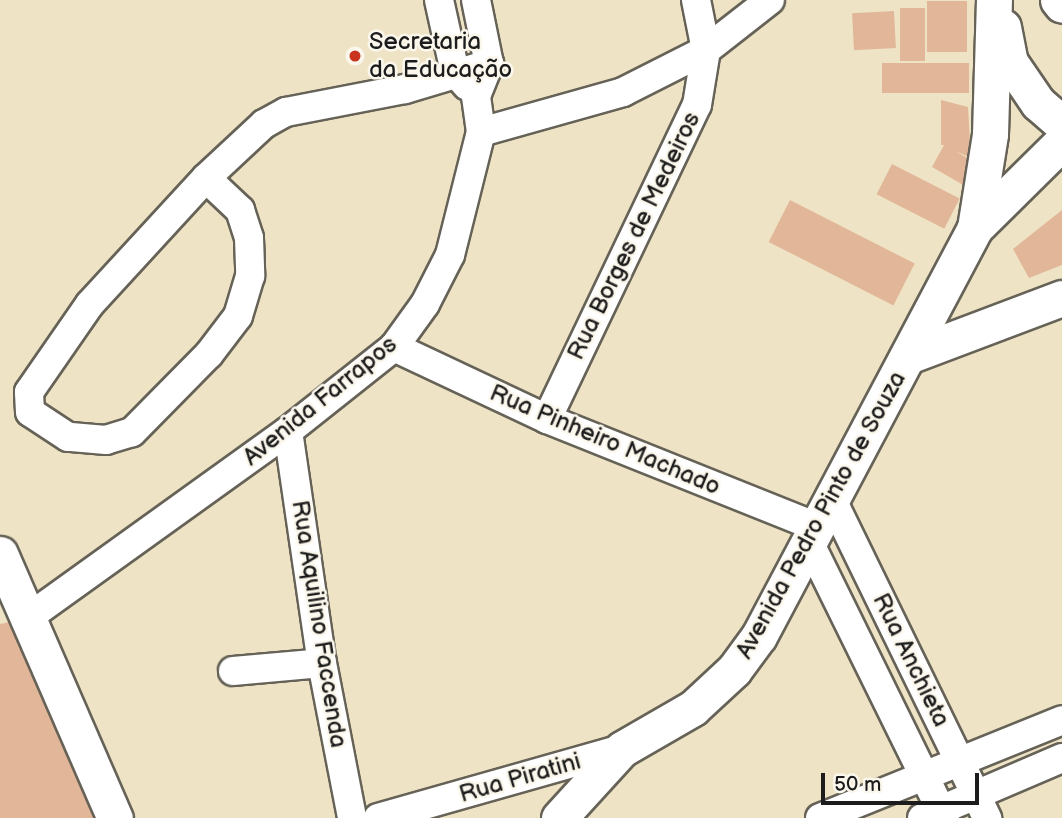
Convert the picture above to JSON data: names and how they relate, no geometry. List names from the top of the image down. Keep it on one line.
{"streets":{"main road":["Avenida Pedro Pinto de Souza"],"street":["Rua Borges de Medeiros","Avenida Farrapos","Rua Pinheiro Machado","Rua Aquilino Faccenda","Rua Anchieta","Rua Piratini"]},"crossings":[["Rua Borges de Medeiros","Rua Pinheiro Machado"],["Avenida Farrapos","Rua Pinheiro Machado"],["Avenida Farrapos","Rua Aquilino Faccenda"],["Rua Pinheiro Machado","Avenida Pedro Pinto de Souza"],["Rua Pinheiro Machado","Rua Anchieta"],["Avenida Pedro Pinto de Souza","Rua Anchieta"],["Avenida Pedro Pinto de Souza","Rua Piratini"]],"places":["Secretaria da Educação"],"scale_bar":"50 m"}
